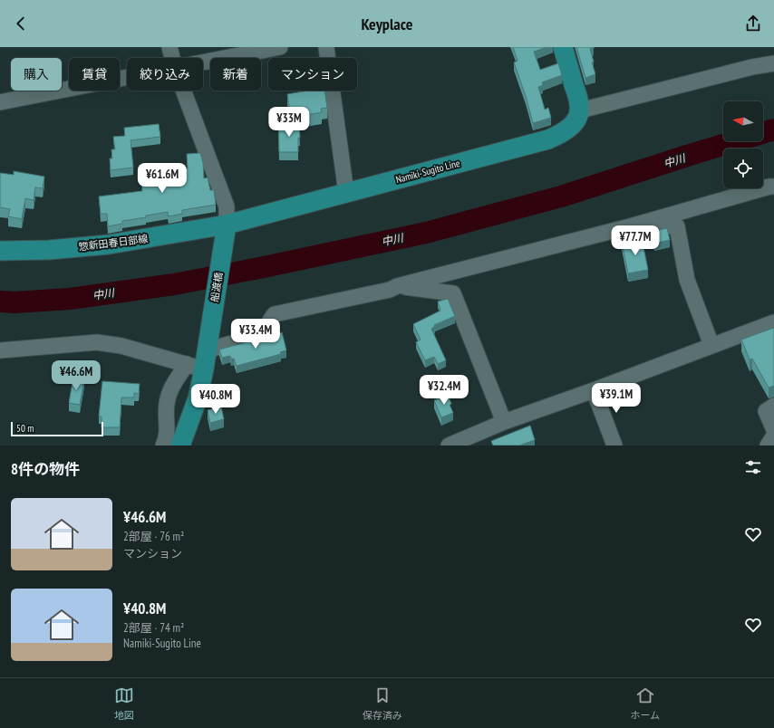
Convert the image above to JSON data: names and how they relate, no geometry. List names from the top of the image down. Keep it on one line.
{"streets":{"main road":["Namiki-Sugito Line","惣新田春日部線","船渡橋"]},"crossings":[["Namiki-Sugito Line","惣新田春日部線"],["Namiki-Sugito Line","船渡橋"],["惣新田春日部線","船渡橋"]],"water":["中川"],"scale_bar":"50 m","north":"left","page":{"header":"Keyplace","chip":["購入","賃貸","絞り込み","新着","マンション"],"price":["¥33M","¥61.6M","¥77.7M","¥33.4M","¥46.6M","¥32.4M","¥39.1M","¥40.8M"],"scale":"50 m","heading":"8件の物件","list":[{"name":"¥46.6M","note":"2部屋 · 76 m² · マンション"},{"name":"¥40.8M","note":"2部屋 · 74 m² · Namiki-Sugito Line"}],"tabs":["地図","保存済み","ホーム"]}}
